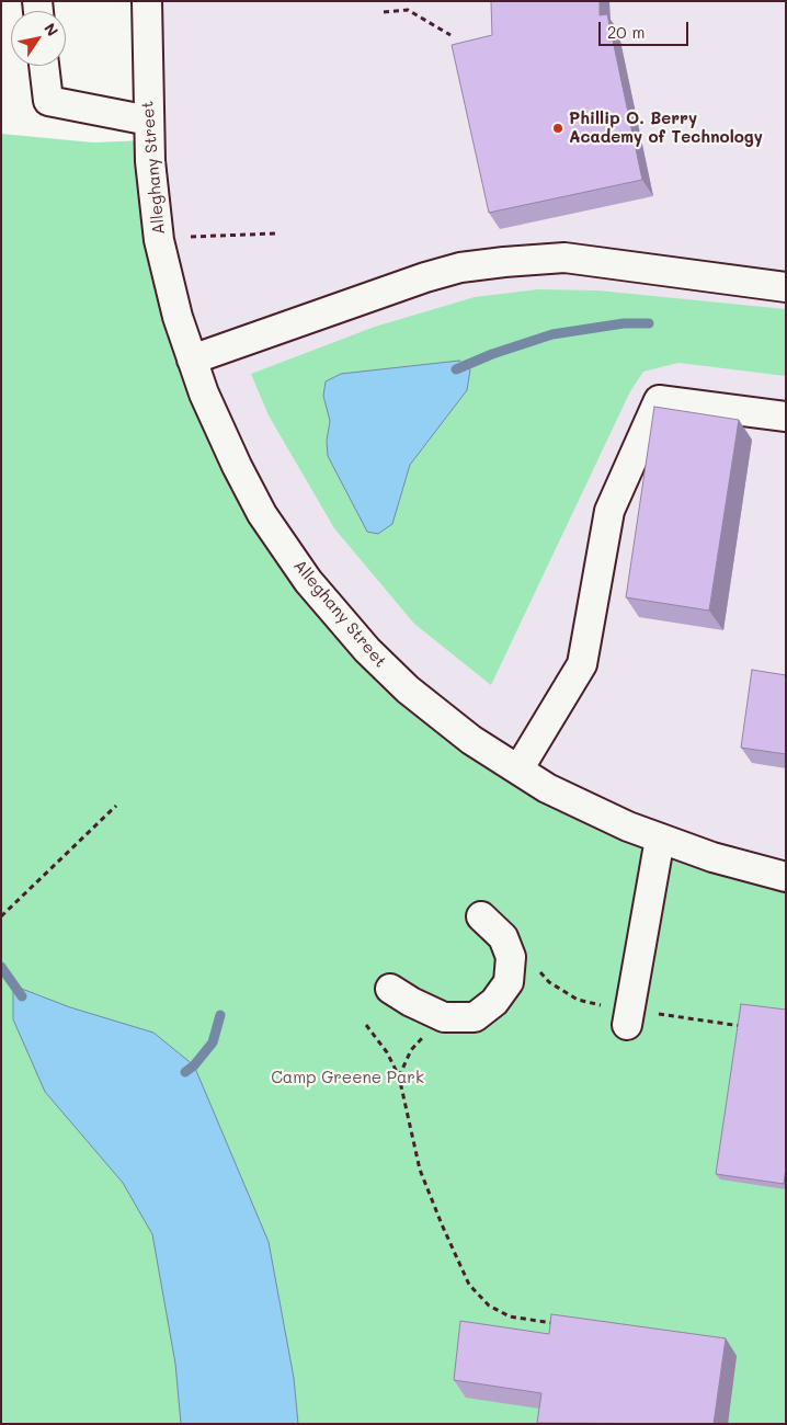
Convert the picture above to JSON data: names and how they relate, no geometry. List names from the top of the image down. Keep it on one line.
{"streets":{"street":["Alleghany Street"]},"parks":["Camp Greene Park"],"places":["Phillip O. Berry Academy of Technology"],"scale_bar":"20 m","north":"top right"}
